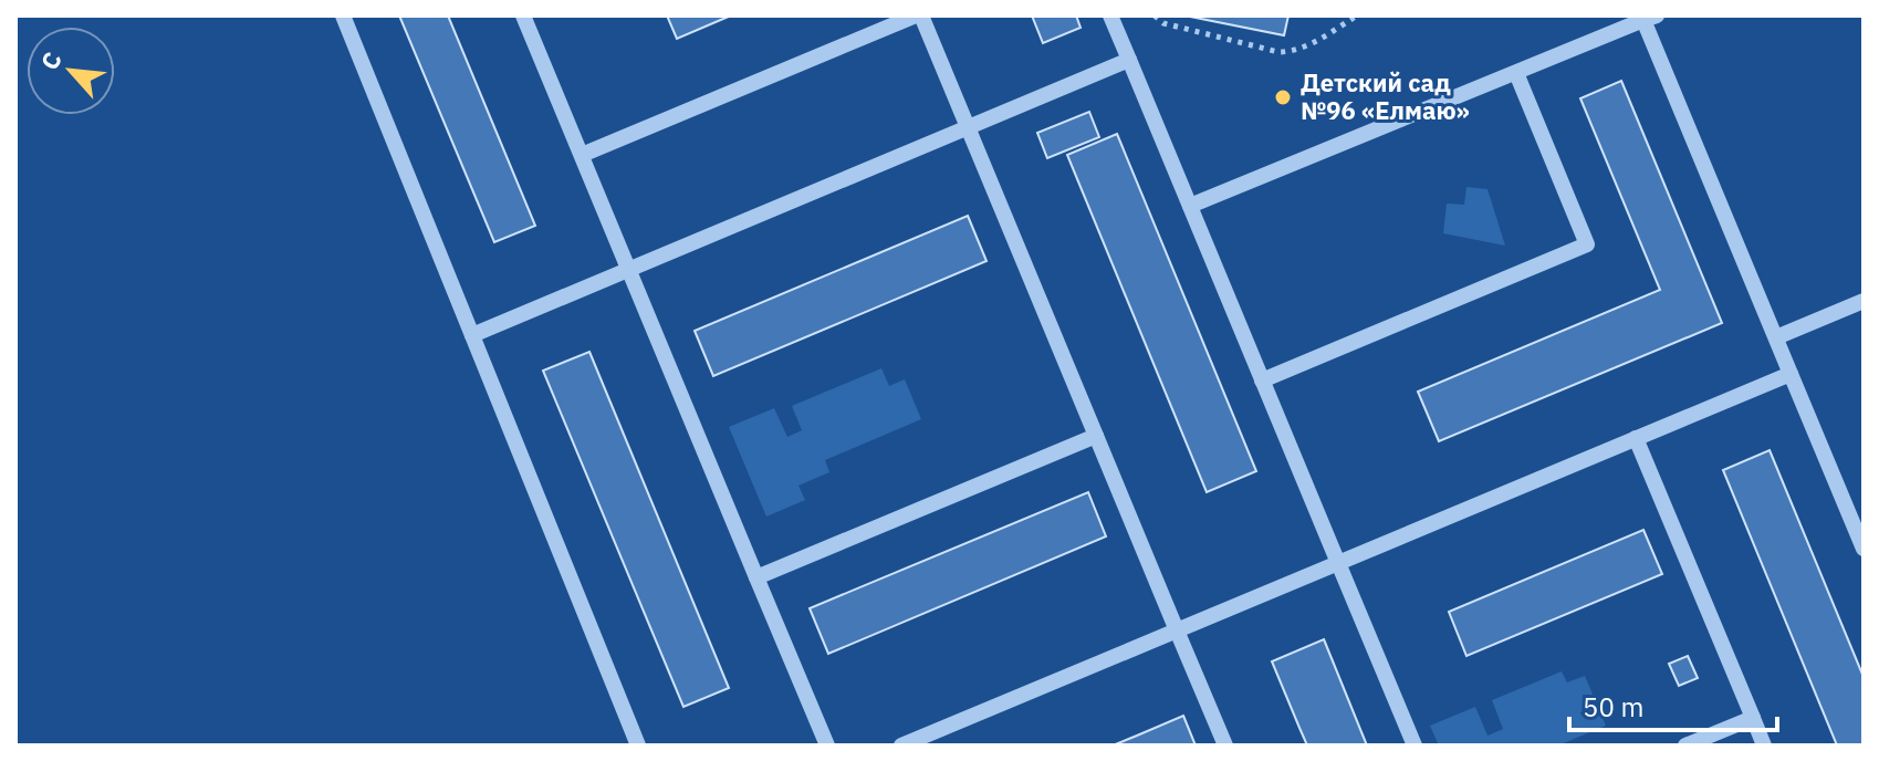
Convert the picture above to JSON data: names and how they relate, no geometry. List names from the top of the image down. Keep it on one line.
{"places":["Детский сад №96 «Елмаю»"],"scale_bar":"50 m","north":"top left"}
